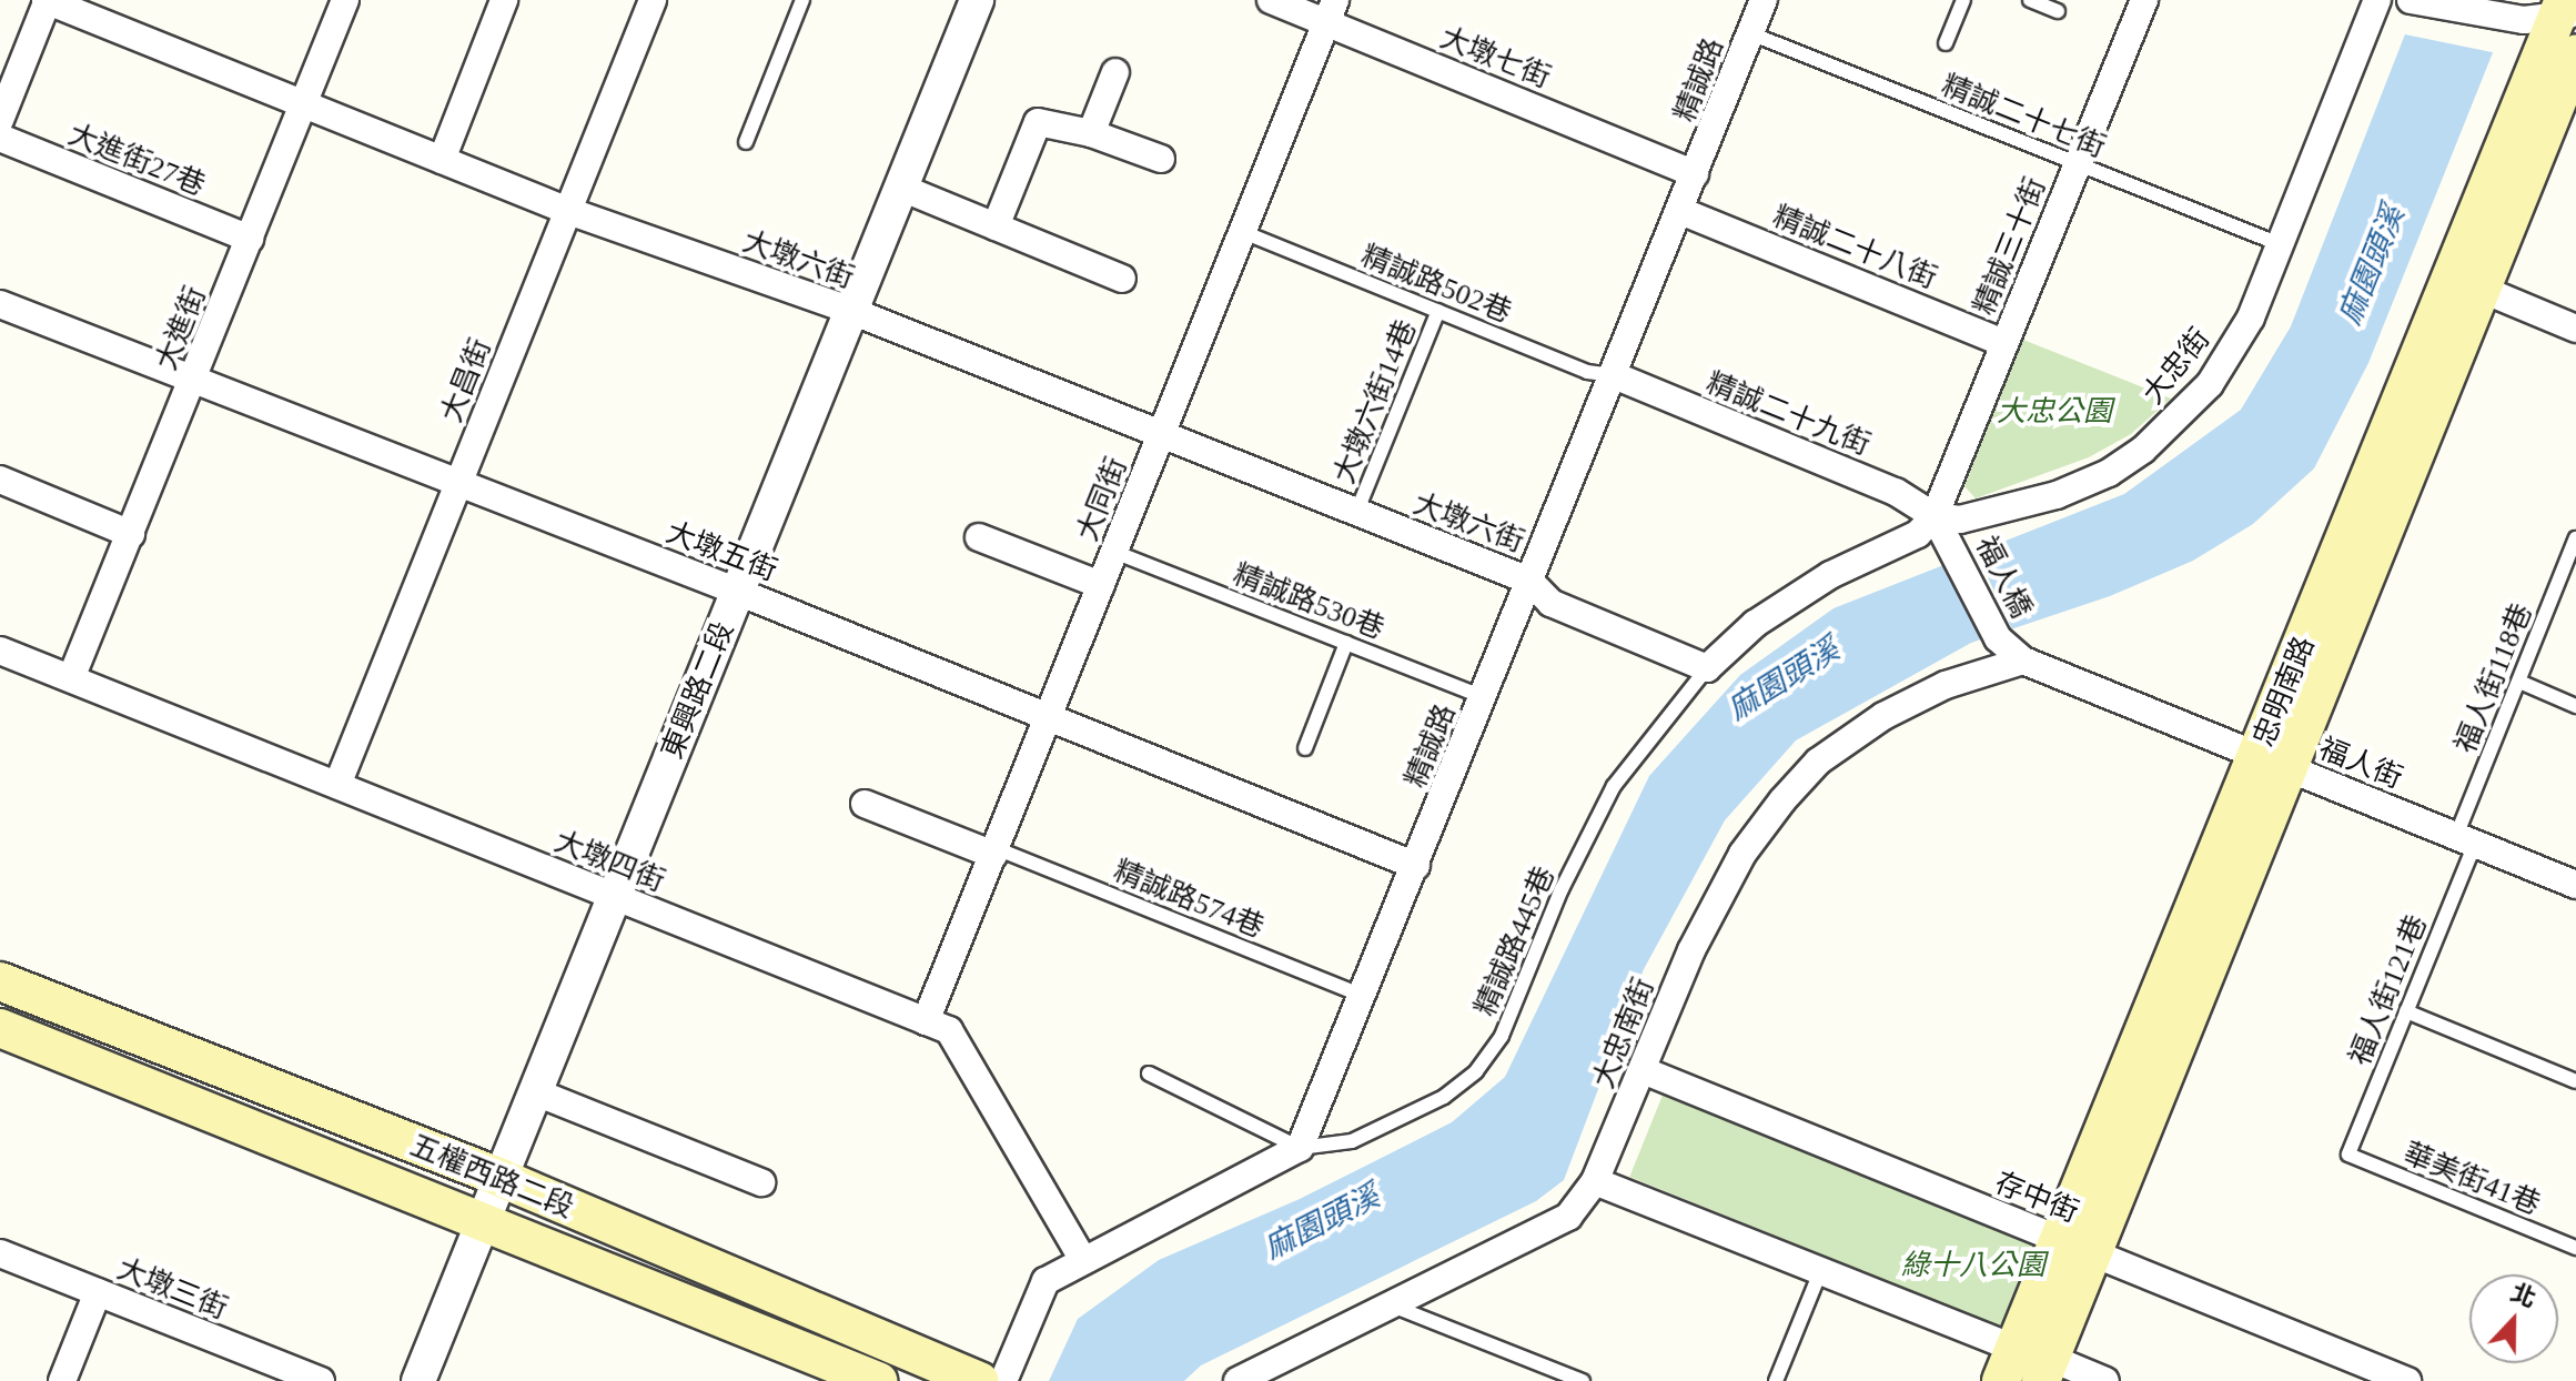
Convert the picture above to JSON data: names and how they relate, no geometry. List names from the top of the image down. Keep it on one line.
{"streets":{"main road":["忠明南路","五權西路二段"],"street":["大墩七街","精誠路","大進街27巷","精誠三十街","精誠二十八街","大墩六街","大進街","大忠街","大昌街","精誠二十九街","大同街","大墩五街","福人橋","東興路二段","福人街","大墩四街","大忠南街","存中街","大墩三街"],"lane":["精誠二十七街","精誠路502巷","大墩六街14巷","精誠路530巷","福人街118巷","精誠路574巷","精誠路445巷","福人街121巷","華美街41巷"]},"crossings":[["大墩七街","精誠路"],["大墩七街","大同街"],["精誠路","精誠二十七街"],["精誠路","精誠二十八街"],["精誠路","大墩六街"],["精誠路","精誠路502巷"],["精誠路","精誠二十九街"],["精誠路","大墩五街"],["精誠路","精誠路530巷"],["精誠路","精誠路574巷"],["精誠路","精誠路445巷"],["精誠二十七街","精誠三十街"],["精誠二十七街","大忠街"],["大進街27巷","大進街"],["精誠三十街","精誠二十八街"],["精誠三十街","大忠街"],["精誠三十街","精誠二十九街"],["精誠三十街","福人橋"],["大墩六街","大進街"],["大墩六街","大昌街"],["大墩六街","大墩六街14巷"],["大墩六街","大同街"],["大墩六街","東興路二段"],["大墩六街","精誠路445巷"],["精誠路502巷","大墩六街14巷"],["精誠路502巷","精誠二十九街"],["精誠路502巷","大同街"],["大進街","大墩五街"],["大進街","大墩四街"],["大忠街","精誠二十九街"],["大忠街","福人橋"],["大昌街","大墩五街"],["大昌街","大墩四街"],["精誠二十九街","福人橋"],["大同街","大墩五街"],["大同街","精誠路530巷"],["大同街","大墩四街"],["大同街","精誠路574巷"],["大墩五街","東興路二段"],["福人橋","福人街"],["福人橋","大忠南街"],["福人街118巷","福人街"],["福人街118巷","福人街121巷"],["東興路二段","大墩四街"],["東興路二段","五權西路二段"],["忠明南路","福人街"],["忠明南路","存中街"],["福人街","福人街121巷"],["福人街","大忠南街"],["福人街121巷","華美街41巷"],["大忠南街","存中街"]],"water":["麻園頭溪"],"parks":["大忠公園","綠十八公園"],"north":"top"}
